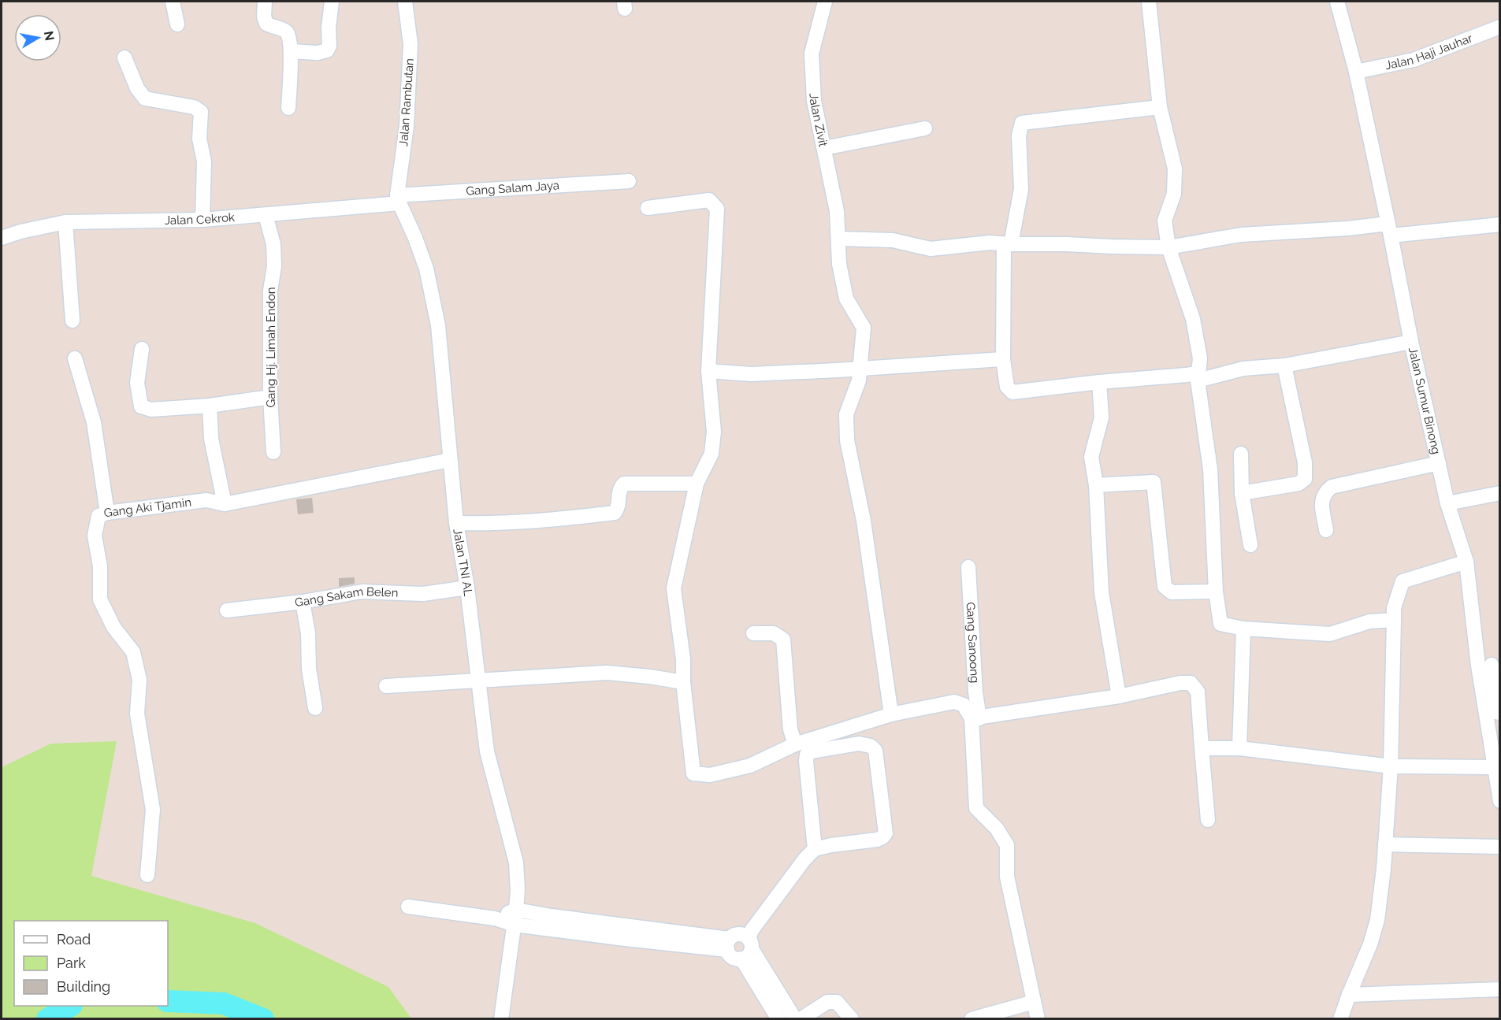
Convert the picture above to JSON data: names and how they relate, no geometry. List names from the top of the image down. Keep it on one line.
{"streets":{"street":["Jalan Haji Jauhar","Jalan Rambutan","Jalan Zivit","Gang Salam Jaya","Jalan Cekrok","Gang Hj. Limah Endon","Jalan Sumur Binong","Gang Aki Tjamin","Jalan TNI AL","Gang Sakam Belen","Gang Sanoong"]},"crossings":[["Jalan Haji Jauhar","Jalan Sumur Binong"],["Jalan Rambutan","Gang Salam Jaya"],["Jalan Rambutan","Jalan Cekrok"],["Jalan Rambutan","Jalan TNI AL"],["Gang Salam Jaya","Jalan Cekrok"],["Gang Salam Jaya","Jalan TNI AL"],["Jalan Cekrok","Gang Hj. Limah Endon"],["Jalan Cekrok","Jalan TNI AL"],["Gang Aki Tjamin","Jalan TNI AL"],["Jalan TNI AL","Gang Sakam Belen"]],"legend":["Road","Park","Building"],"north":"right"}
